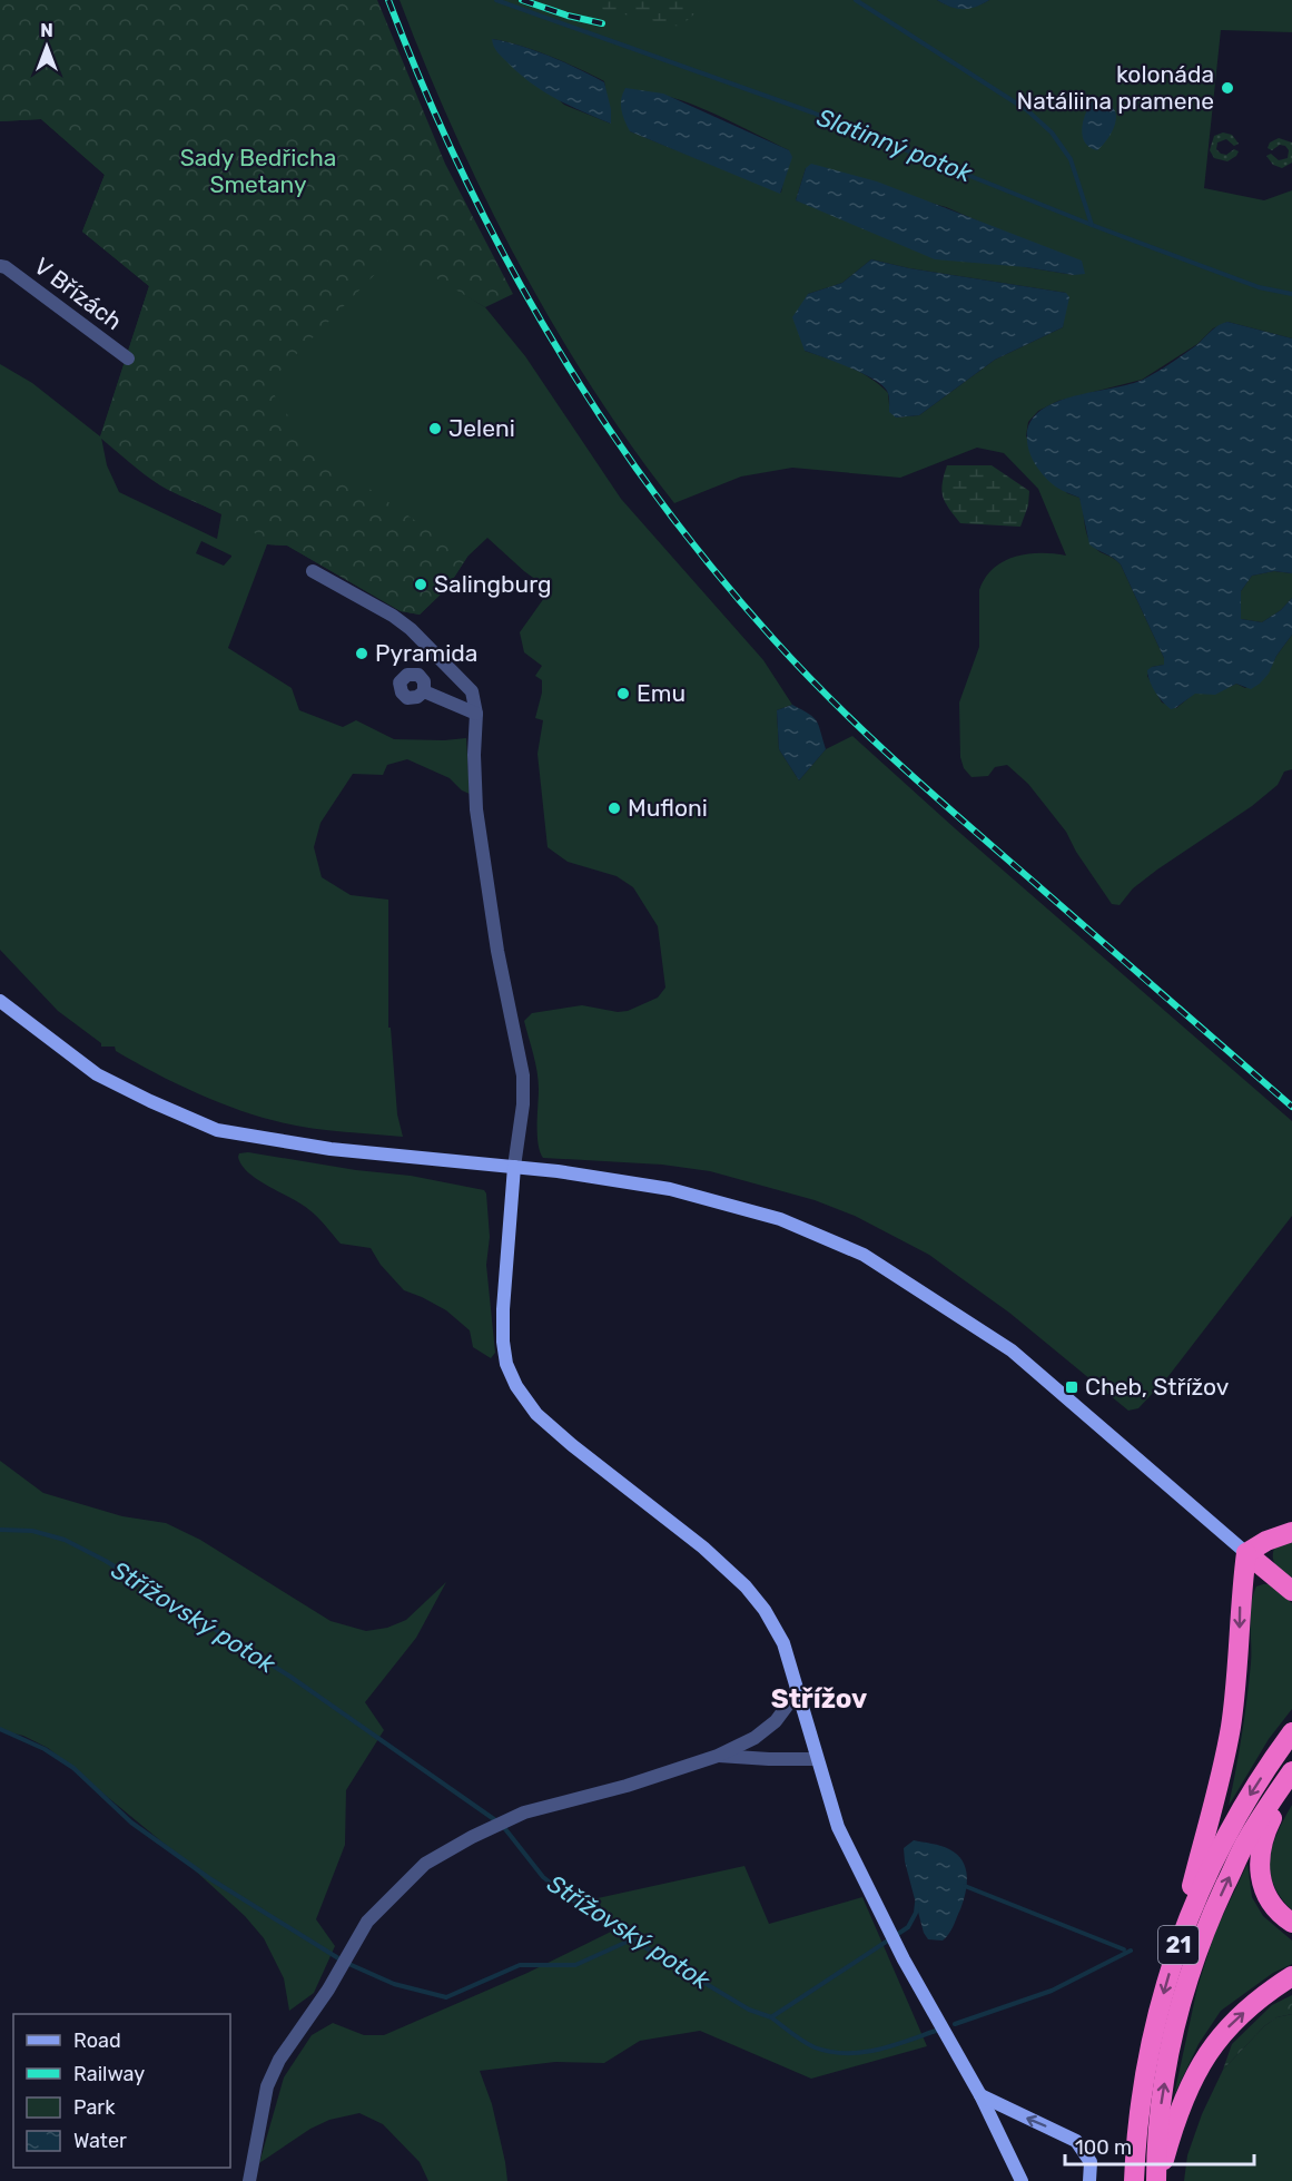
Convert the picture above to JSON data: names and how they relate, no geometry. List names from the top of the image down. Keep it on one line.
{"streets":{"highway":["21"],"street":["V Břízách"]},"districts":["Střížov"],"water":["Slatinný potok","Střížovský potok"],"parks":["Sady Bedřicha Smetany"],"places":{"other":["kolonáda Natáliina pramene","Jeleni","Salingburg","Pyramida","Emu","Mufloni"],"transit":["Cheb, Střížov"]},"legend":["Road","Railway","Park","Water"],"scale_bar":"100 m","north":"top"}
